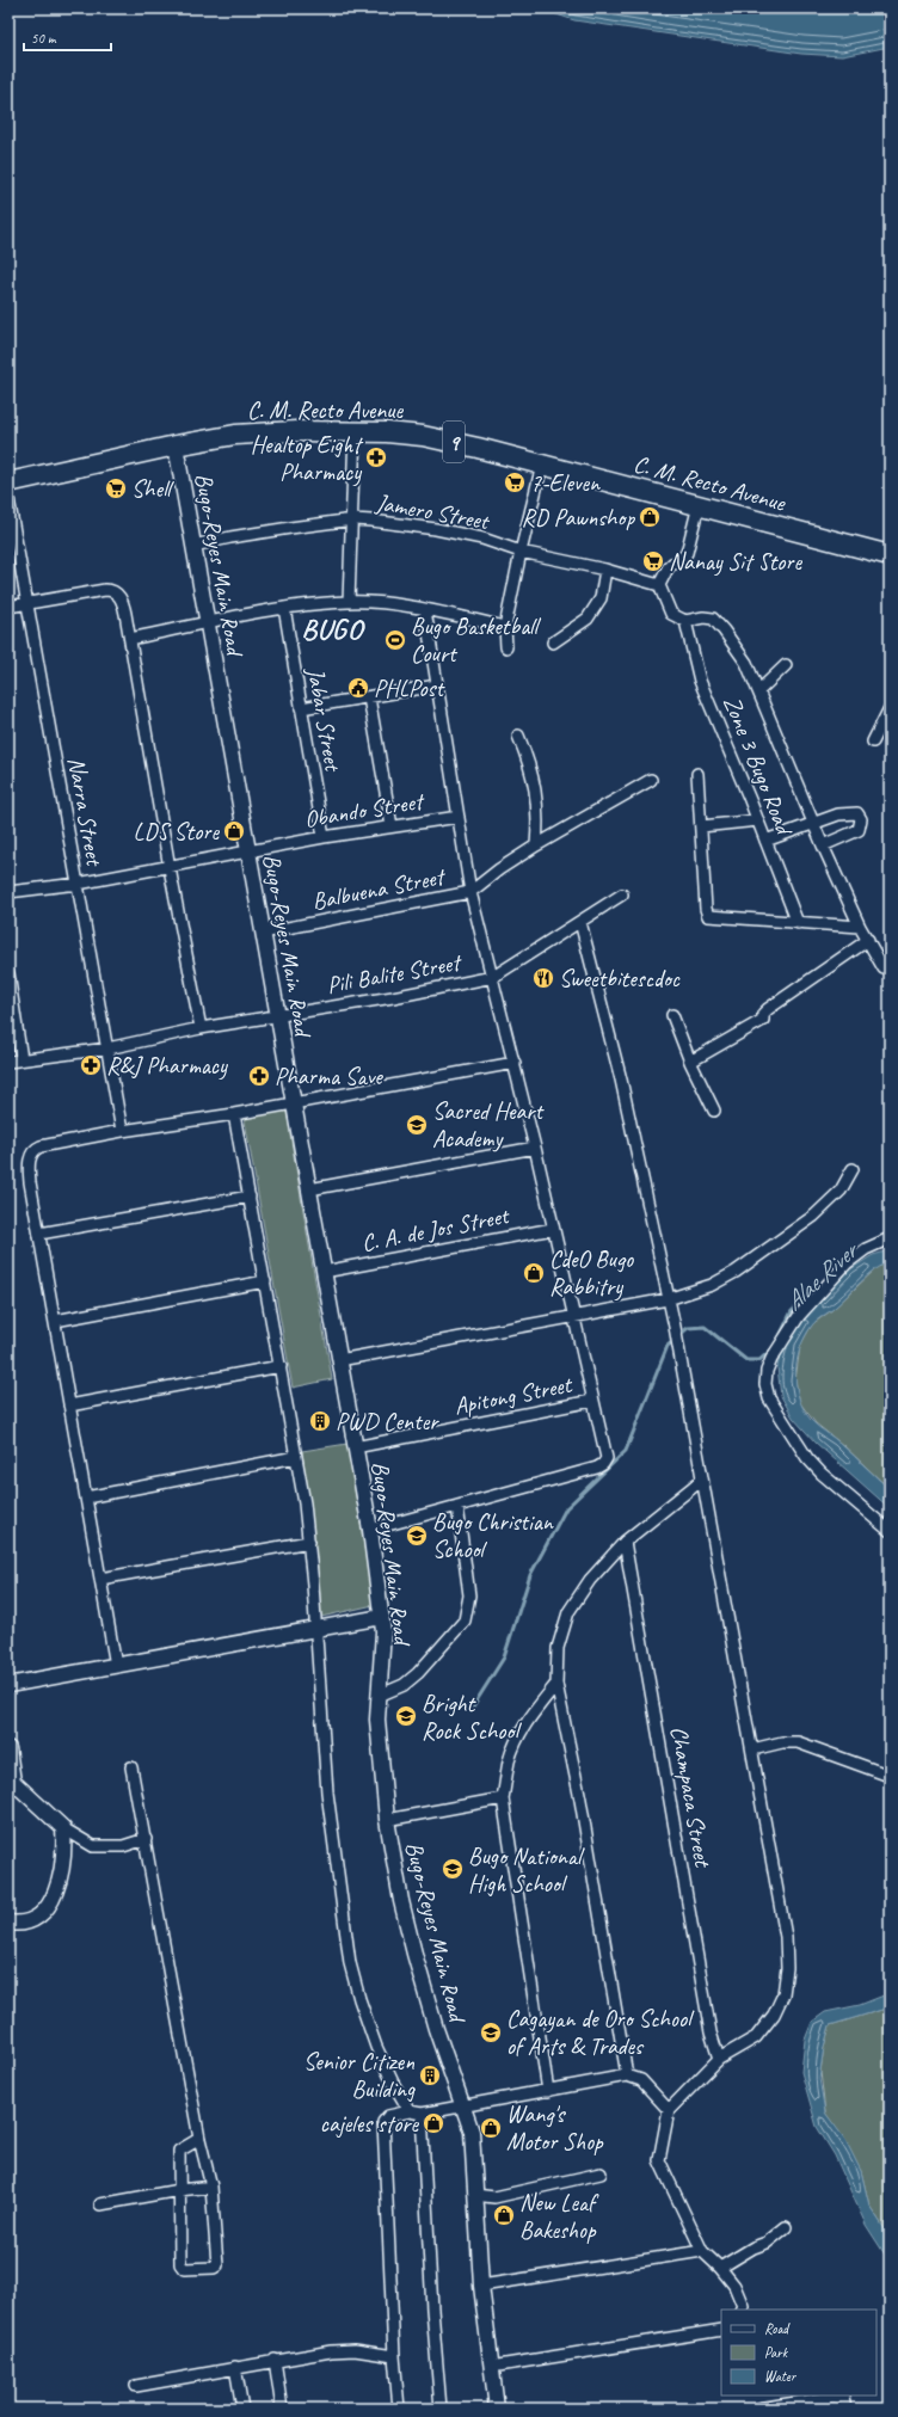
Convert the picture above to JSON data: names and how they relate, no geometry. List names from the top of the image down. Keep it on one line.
{"streets":{"highway":["C. M. Recto Avenue","9"],"street":["Jamero Street","Bugo-Reyes Main Road","Jabar Street","Zone 3 Bugo Road","Obando Street","Narra Street","Balbuena Street","Pili Balite Street","C. A. de Jos Street","Apitong Street","Champaca Street"]},"crossings":[["C. M. Recto Avenue","Bugo-Reyes Main Road"],["Jamero Street","Bugo-Reyes Main Road"],["Bugo-Reyes Main Road","Obando Street"],["Bugo-Reyes Main Road","Balbuena Street"],["Bugo-Reyes Main Road","Pili Balite Street"],["Bugo-Reyes Main Road","C. A. de Jos Street"],["Bugo-Reyes Main Road","Apitong Street"],["Jabar Street","Obando Street"],["Obando Street","Narra Street"],["Narra Street","Pili Balite Street"]],"districts":["BUGO"],"water":["Alae River"],"places":{"pharmacy":["Healtop Eight Pharmacy","R&J Pharmacy","Pharma Save"],"supermarket":["7-Eleven","Shell","Nanay Sit Store"],"shop":["RD Pawnshop","LDS Store","CdeO Bugo Rabbitry","cajeles store","Wang's Motor Shop","New Leaf Bakeshop"],"sports":["Bugo Basketball Court"],"public building":["PHLPost"],"restaurant":["Sweetbitescdoc"],"school or university":["Sacred Heart Academy","Bugo Christian School","Bright Rock School","Bugo National High School","Cagayan de Oro School of Arts & Trades"],"building":["PWD Center","Senior Citizen Building"]},"legend":["Road","Park","Water"],"scale_bar":"50 m"}
